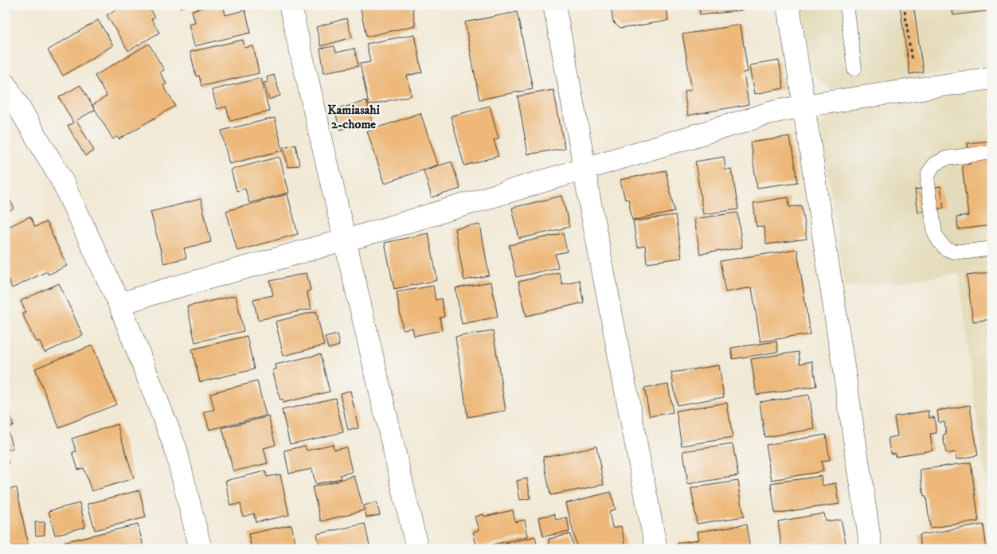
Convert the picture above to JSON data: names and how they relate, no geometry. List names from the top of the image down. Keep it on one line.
{"districts":["Kamiasahi 2-chome"]}
